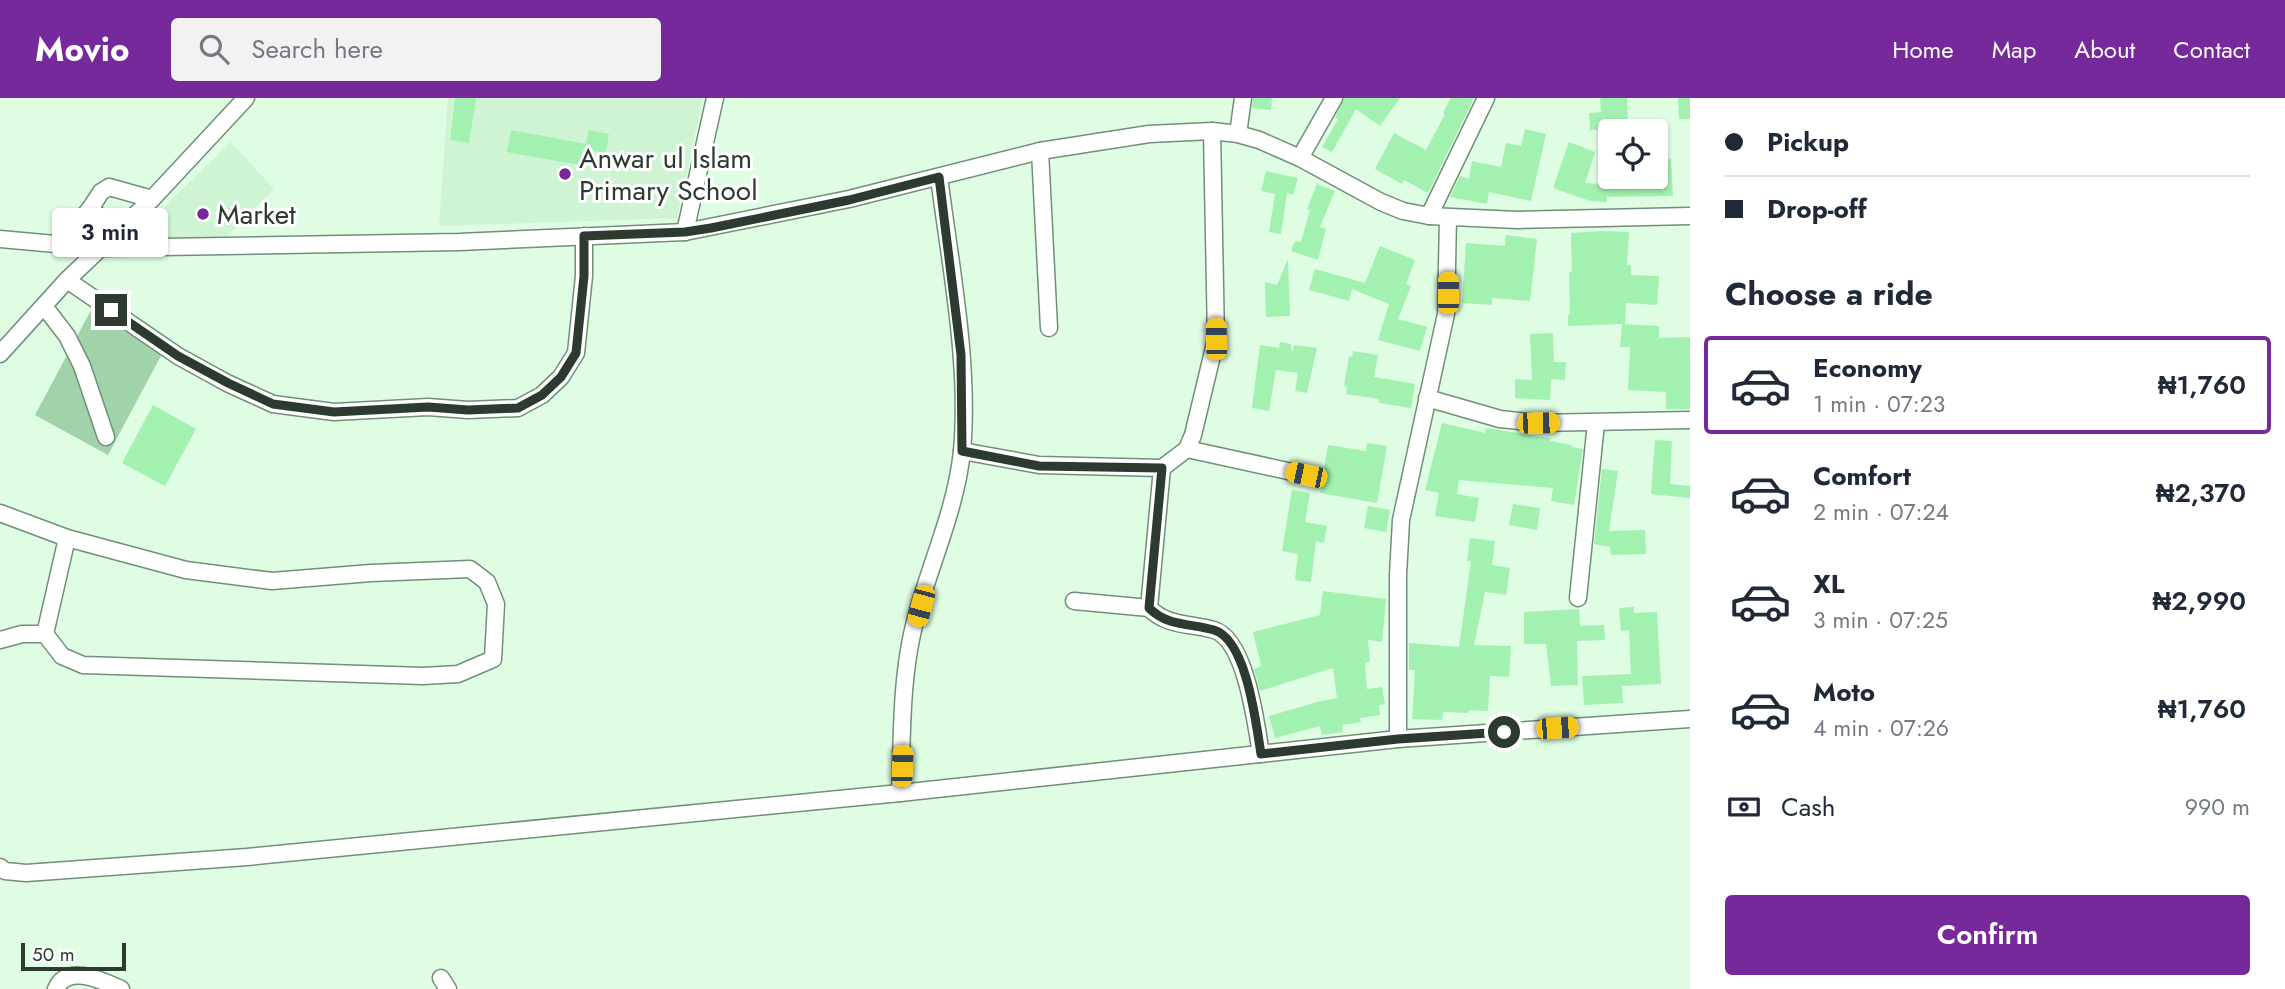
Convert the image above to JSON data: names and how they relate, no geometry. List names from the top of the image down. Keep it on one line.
{"places":["Anwar ul Islam Primary School","Market"],"scale_bar":"50 m","page":{"header":"Movio","search":"Search here","nav":["Home","Map","About","Contact"],"banner":["Pickup","Drop-off"],"bubble":"3 min","heading":"Choose a ride","list":[{"name":"Economy","note":"1 min · 07:23","value":"₦1,760"},{"name":"Comfort","note":"2 min · 07:24","value":"₦2,370"},{"name":"XL","note":"3 min · 07:25","value":"₦2,990"},{"name":"Moto","note":"4 min · 07:26","value":"₦1,760"}],"pay":["Cash","990 m"],"buttons":"Confirm","scale":"50 m"}}
